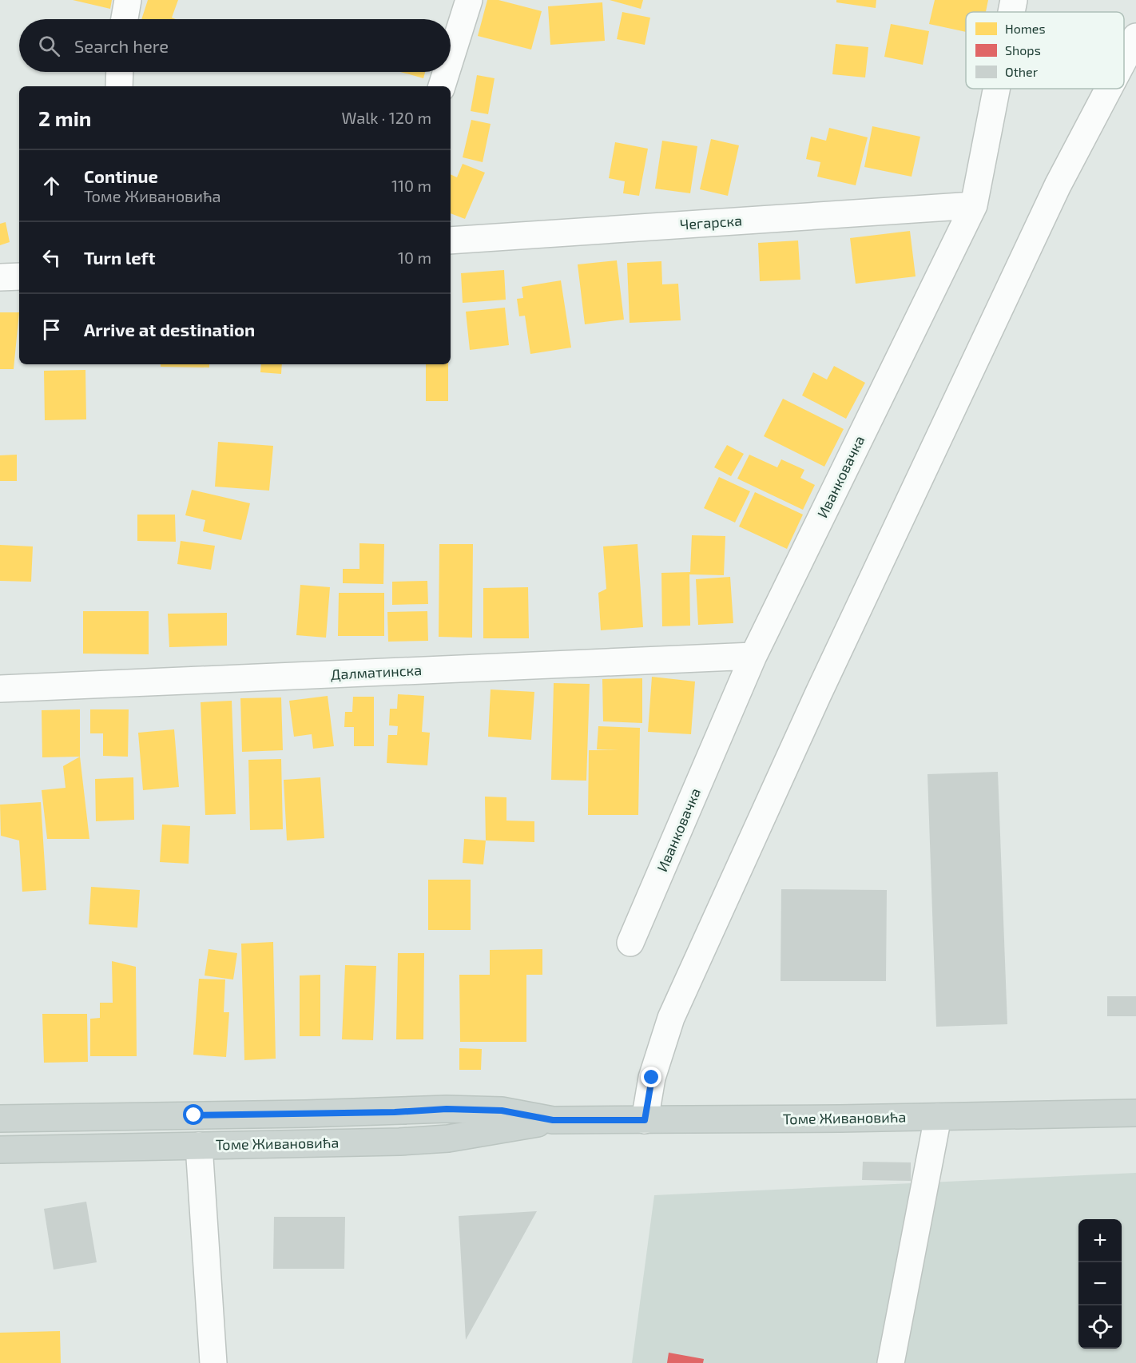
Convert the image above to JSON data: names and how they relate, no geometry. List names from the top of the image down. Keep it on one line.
{"streets":{"main road":["Томе Живановића"],"street":["Чегарска","Иванковачка","Далматинска"]},"crossings":[["Чегарска","Иванковачка"],["Иванковачка","Далматинска"]],"legend":["Homes","Shops","Other"],"page":{"search":"Search here","heading":["2 min","Walk · 120 m"],"list":[["Continue","Томе Живановића","110 m"],["Turn left","10 m"],"Arrive at destination"],"map_buttons":["+","−"]}}
